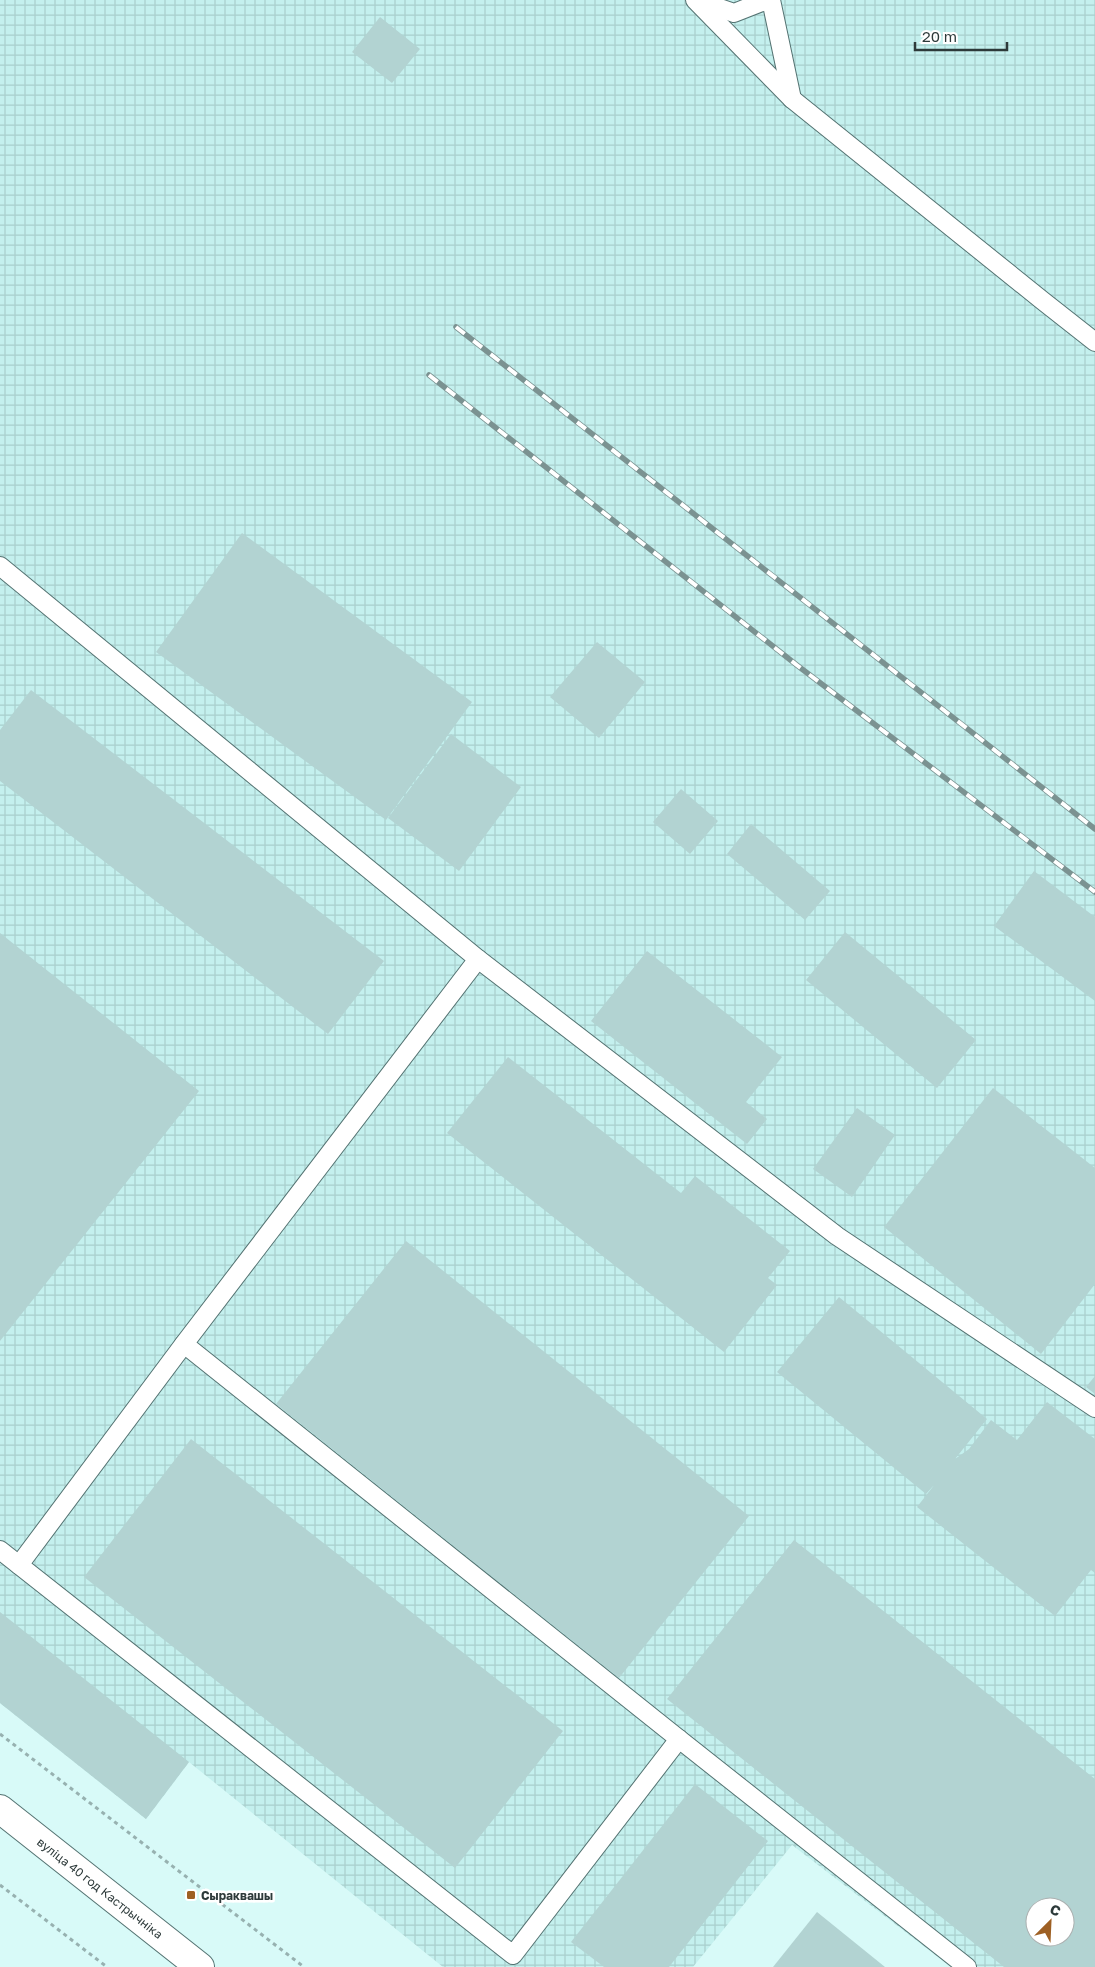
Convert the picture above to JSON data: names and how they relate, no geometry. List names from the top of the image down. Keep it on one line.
{"streets":{"main road":["вуліца 40 год Кастрычніка"]},"places":{"transit":["Сыраквашы"]},"scale_bar":"20 m","north":"top right"}
